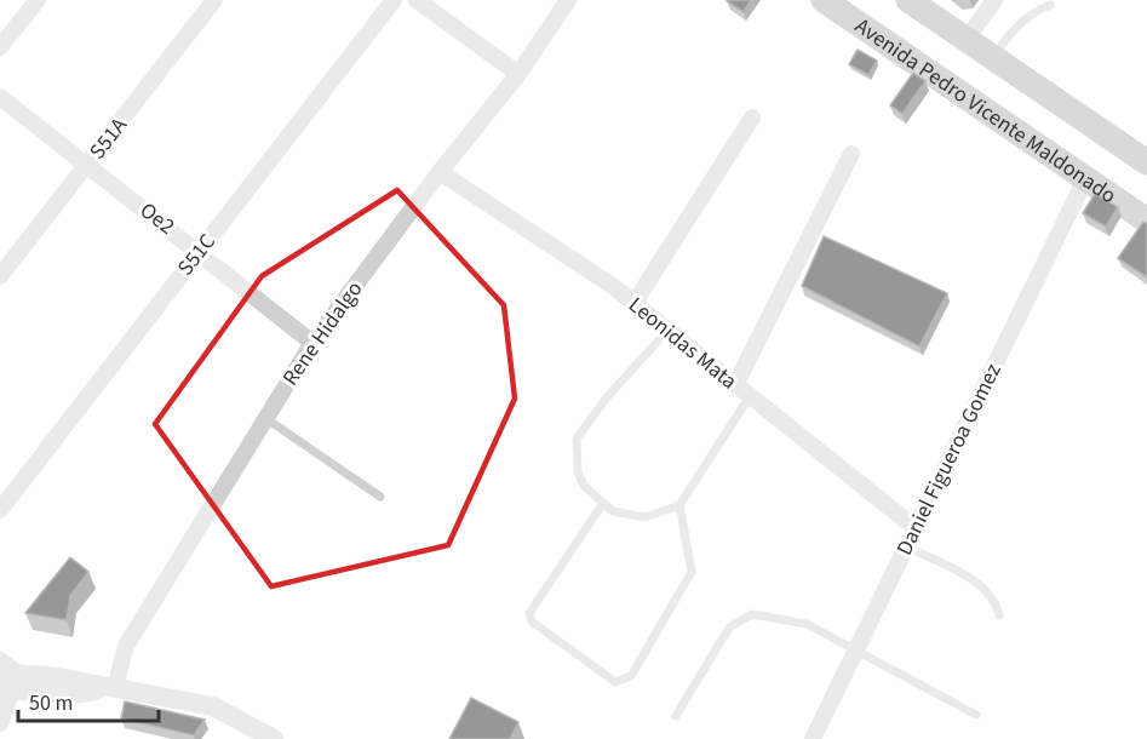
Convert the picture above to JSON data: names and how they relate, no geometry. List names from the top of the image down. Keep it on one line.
{"streets":{"main road":["Avenida Pedro Vicente Maldonado"],"street":["S51A","Oe2","S51C","Rene Hidalgo","Leonidas Mata","Daniel Figueroa Gomez"]},"crossings":[["Avenida Pedro Vicente Maldonado","Daniel Figueroa Gomez"],["S51A","Oe2"],["Oe2","S51C"],["Oe2","Rene Hidalgo"],["Rene Hidalgo","Leonidas Mata"],["Leonidas Mata","Daniel Figueroa Gomez"]],"scale_bar":"50 m"}
